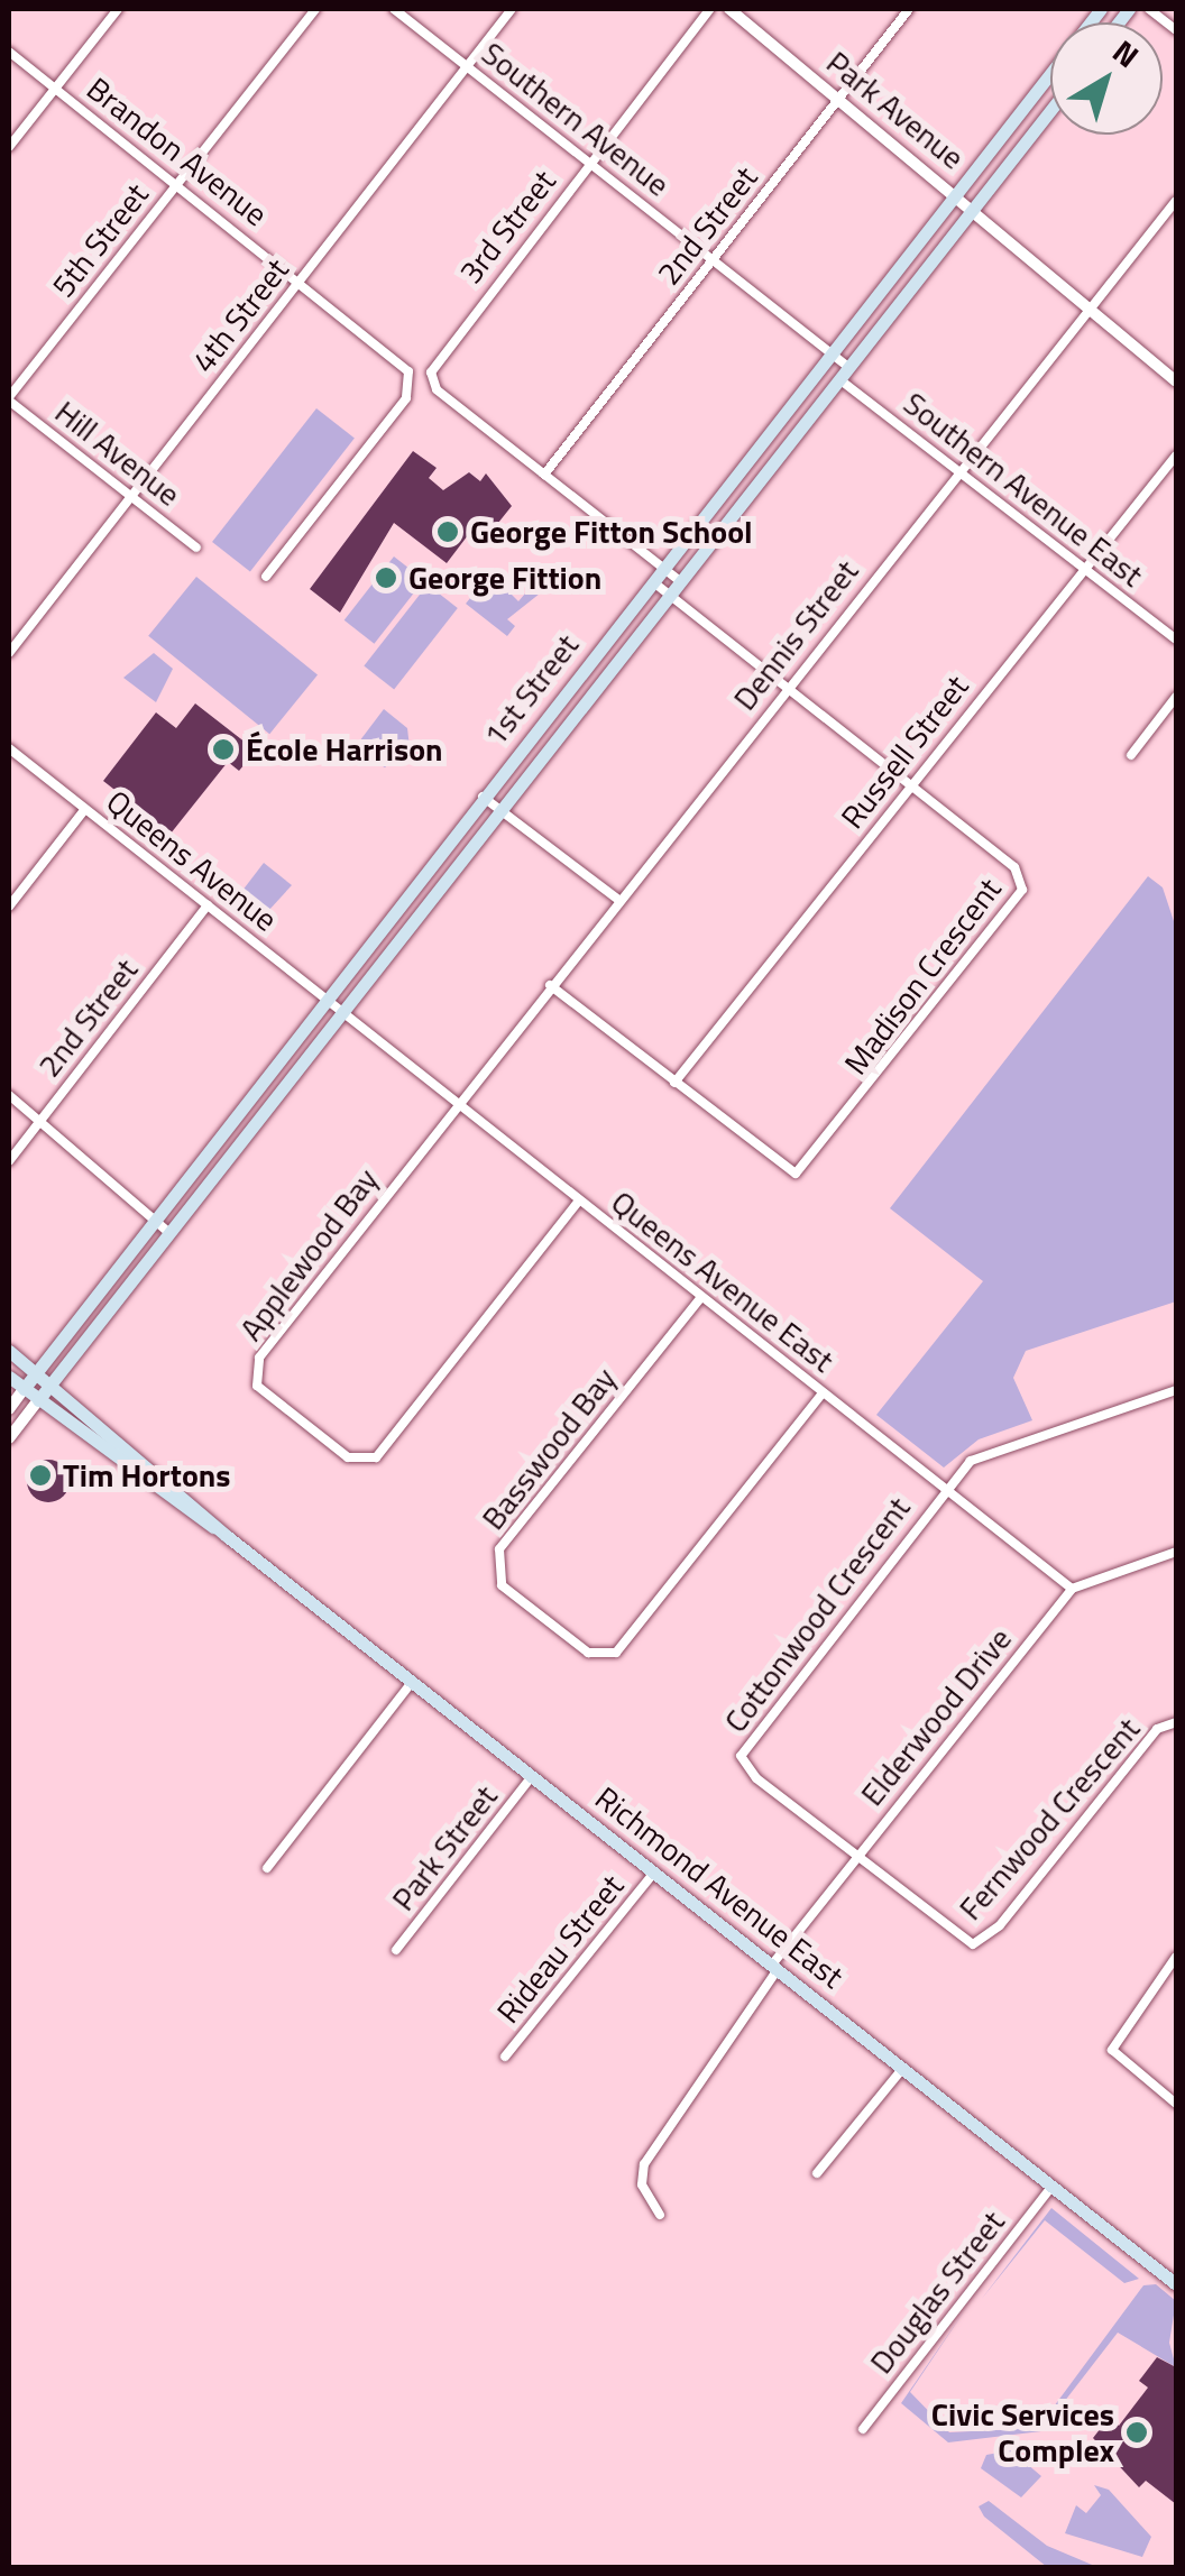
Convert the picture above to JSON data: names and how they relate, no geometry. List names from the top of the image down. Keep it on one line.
{"streets":{"main road":["1st Street","Richmond Avenue East"],"street":["Park Avenue","Southern Avenue","Brandon Avenue","2nd Street","3rd Street","5th Street","4th Street","Hill Avenue","Southern Avenue East","Dennis Street","Russell Street","Queens Avenue","Madison Crescent","Applewood Bay","Queens Avenue East","Basswood Bay","Cottonwood Crescent","Elderwood Drive","Fernwood Crescent","Park Street","Rideau Street","Douglas Street"]},"crossings":[["Park Avenue","2nd Street"],["Park Avenue","Dennis Street"],["Park Avenue","1st Street"],["Southern Avenue","2nd Street"],["Southern Avenue","3rd Street"],["Southern Avenue","4th Street"],["Southern Avenue","Southern Avenue East"],["Southern Avenue","1st Street"],["Brandon Avenue","5th Street"],["Brandon Avenue","4th Street"],["2nd Street","3rd Street"],["2nd Street","Queens Avenue"],["5th Street","Hill Avenue"],["4th Street","Hill Avenue"],["Southern Avenue East","Dennis Street"],["Southern Avenue East","1st Street"],["Southern Avenue East","Russell Street"],["Dennis Street","Madison Crescent"],["Dennis Street","Applewood Bay"],["Dennis Street","Queens Avenue East"],["1st Street","Queens Avenue"],["1st Street","Madison Crescent"],["1st Street","Queens Avenue East"],["1st Street","Richmond Avenue East"],["Russell Street","Madison Crescent"],["Queens Avenue","Queens Avenue East"],["Applewood Bay","Queens Avenue East"],["Queens Avenue East","Basswood Bay"],["Queens Avenue East","Cottonwood Crescent"],["Queens Avenue East","Elderwood Drive"],["Cottonwood Crescent","Elderwood Drive"],["Cottonwood Crescent","Fernwood Crescent"],["Elderwood Drive","Fernwood Crescent"],["Elderwood Drive","Richmond Avenue East"],["Park Street","Richmond Avenue East"],["Richmond Avenue East","Rideau Street"],["Richmond Avenue East","Douglas Street"]],"places":["George Fitton School","George Fittion","École Harrison","Tim Hortons","Civic Services Complex"],"north":"top right"}
